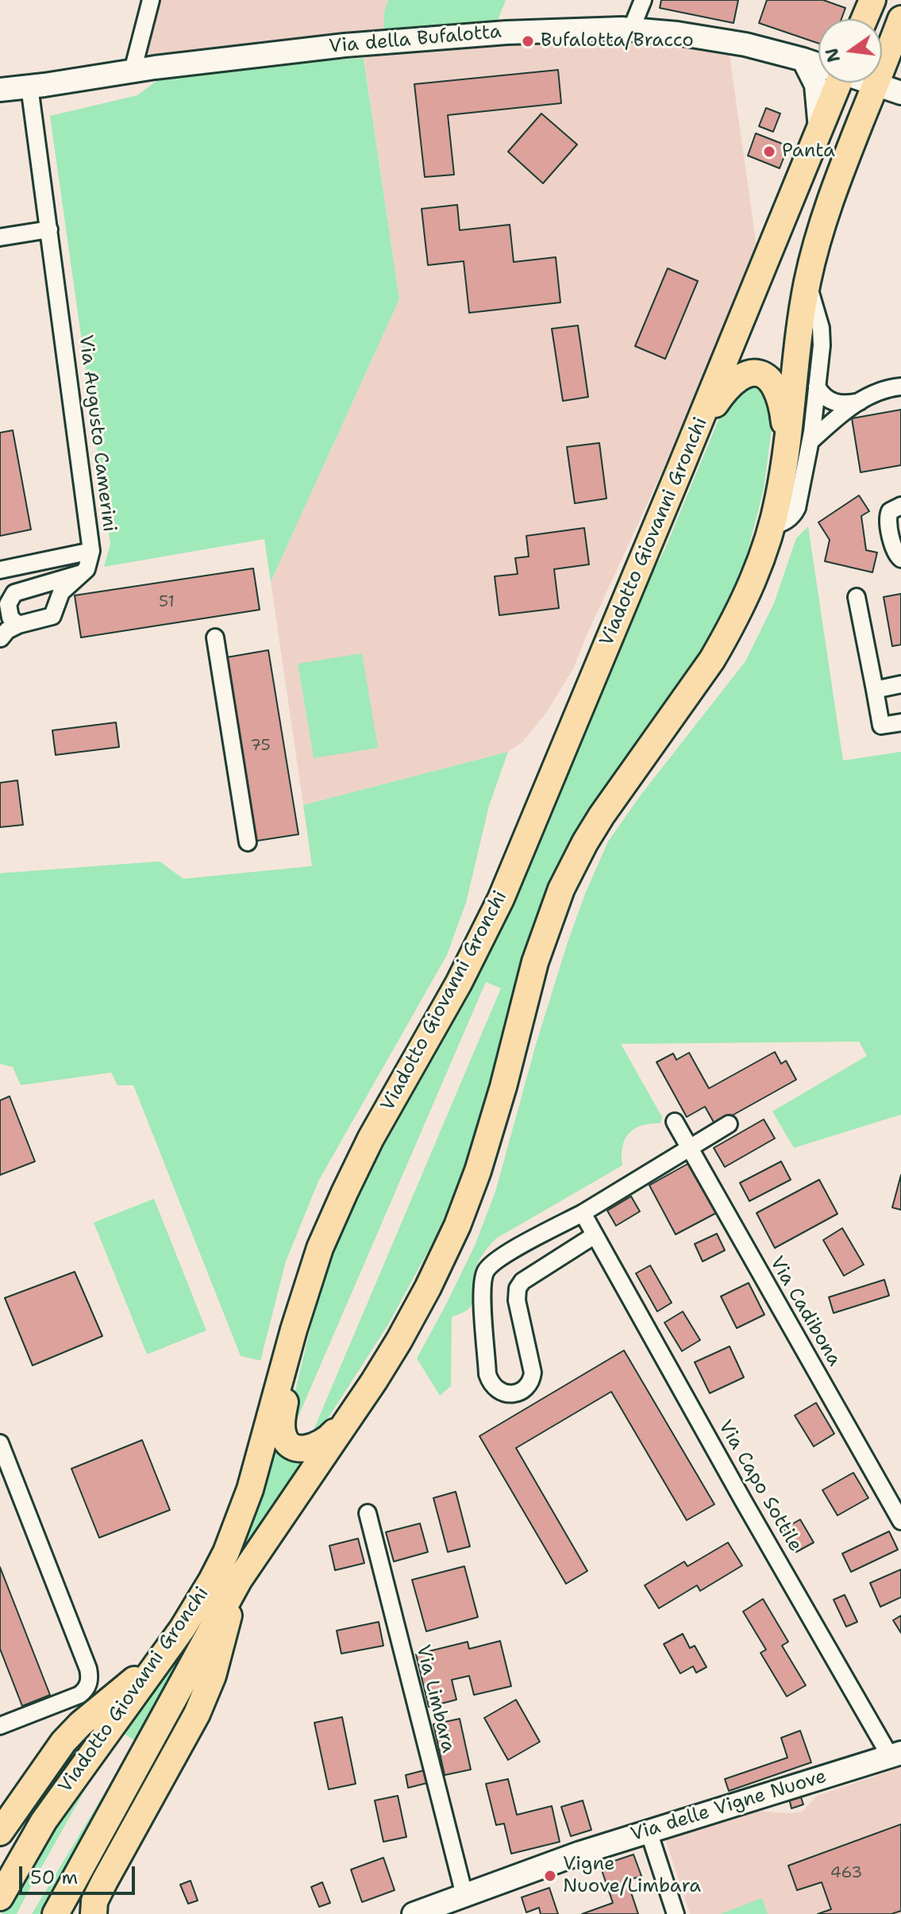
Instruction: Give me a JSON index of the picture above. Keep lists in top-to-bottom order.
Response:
{
  "streets": {
    "main road": ["Viadotto Giovanni Gronchi"],
    "street": [
      "Via della Bufalotta",
      "Via Augusto Camerini",
      "Via Cadibona",
      "Via Capo Sottile",
      "Via Limbara",
      "Via delle Vigne Nuove"
    ]
  },
  "crossings": [
    ["Via della Bufalotta", "Via Augusto Camerini"],
    ["Via della Bufalotta", "Viadotto Giovanni Gronchi"],
    ["Via Capo Sottile", "Via delle Vigne Nuove"],
    ["Via Limbara", "Via delle Vigne Nuove"]
  ],
  "places": ["Bufalotta/Bracco", "Panta", "Vigne Nuove/Limbara"],
  "house_numbers": ["51", "75", "463"],
  "scale_bar": "50 m",
  "north": "left"
}
